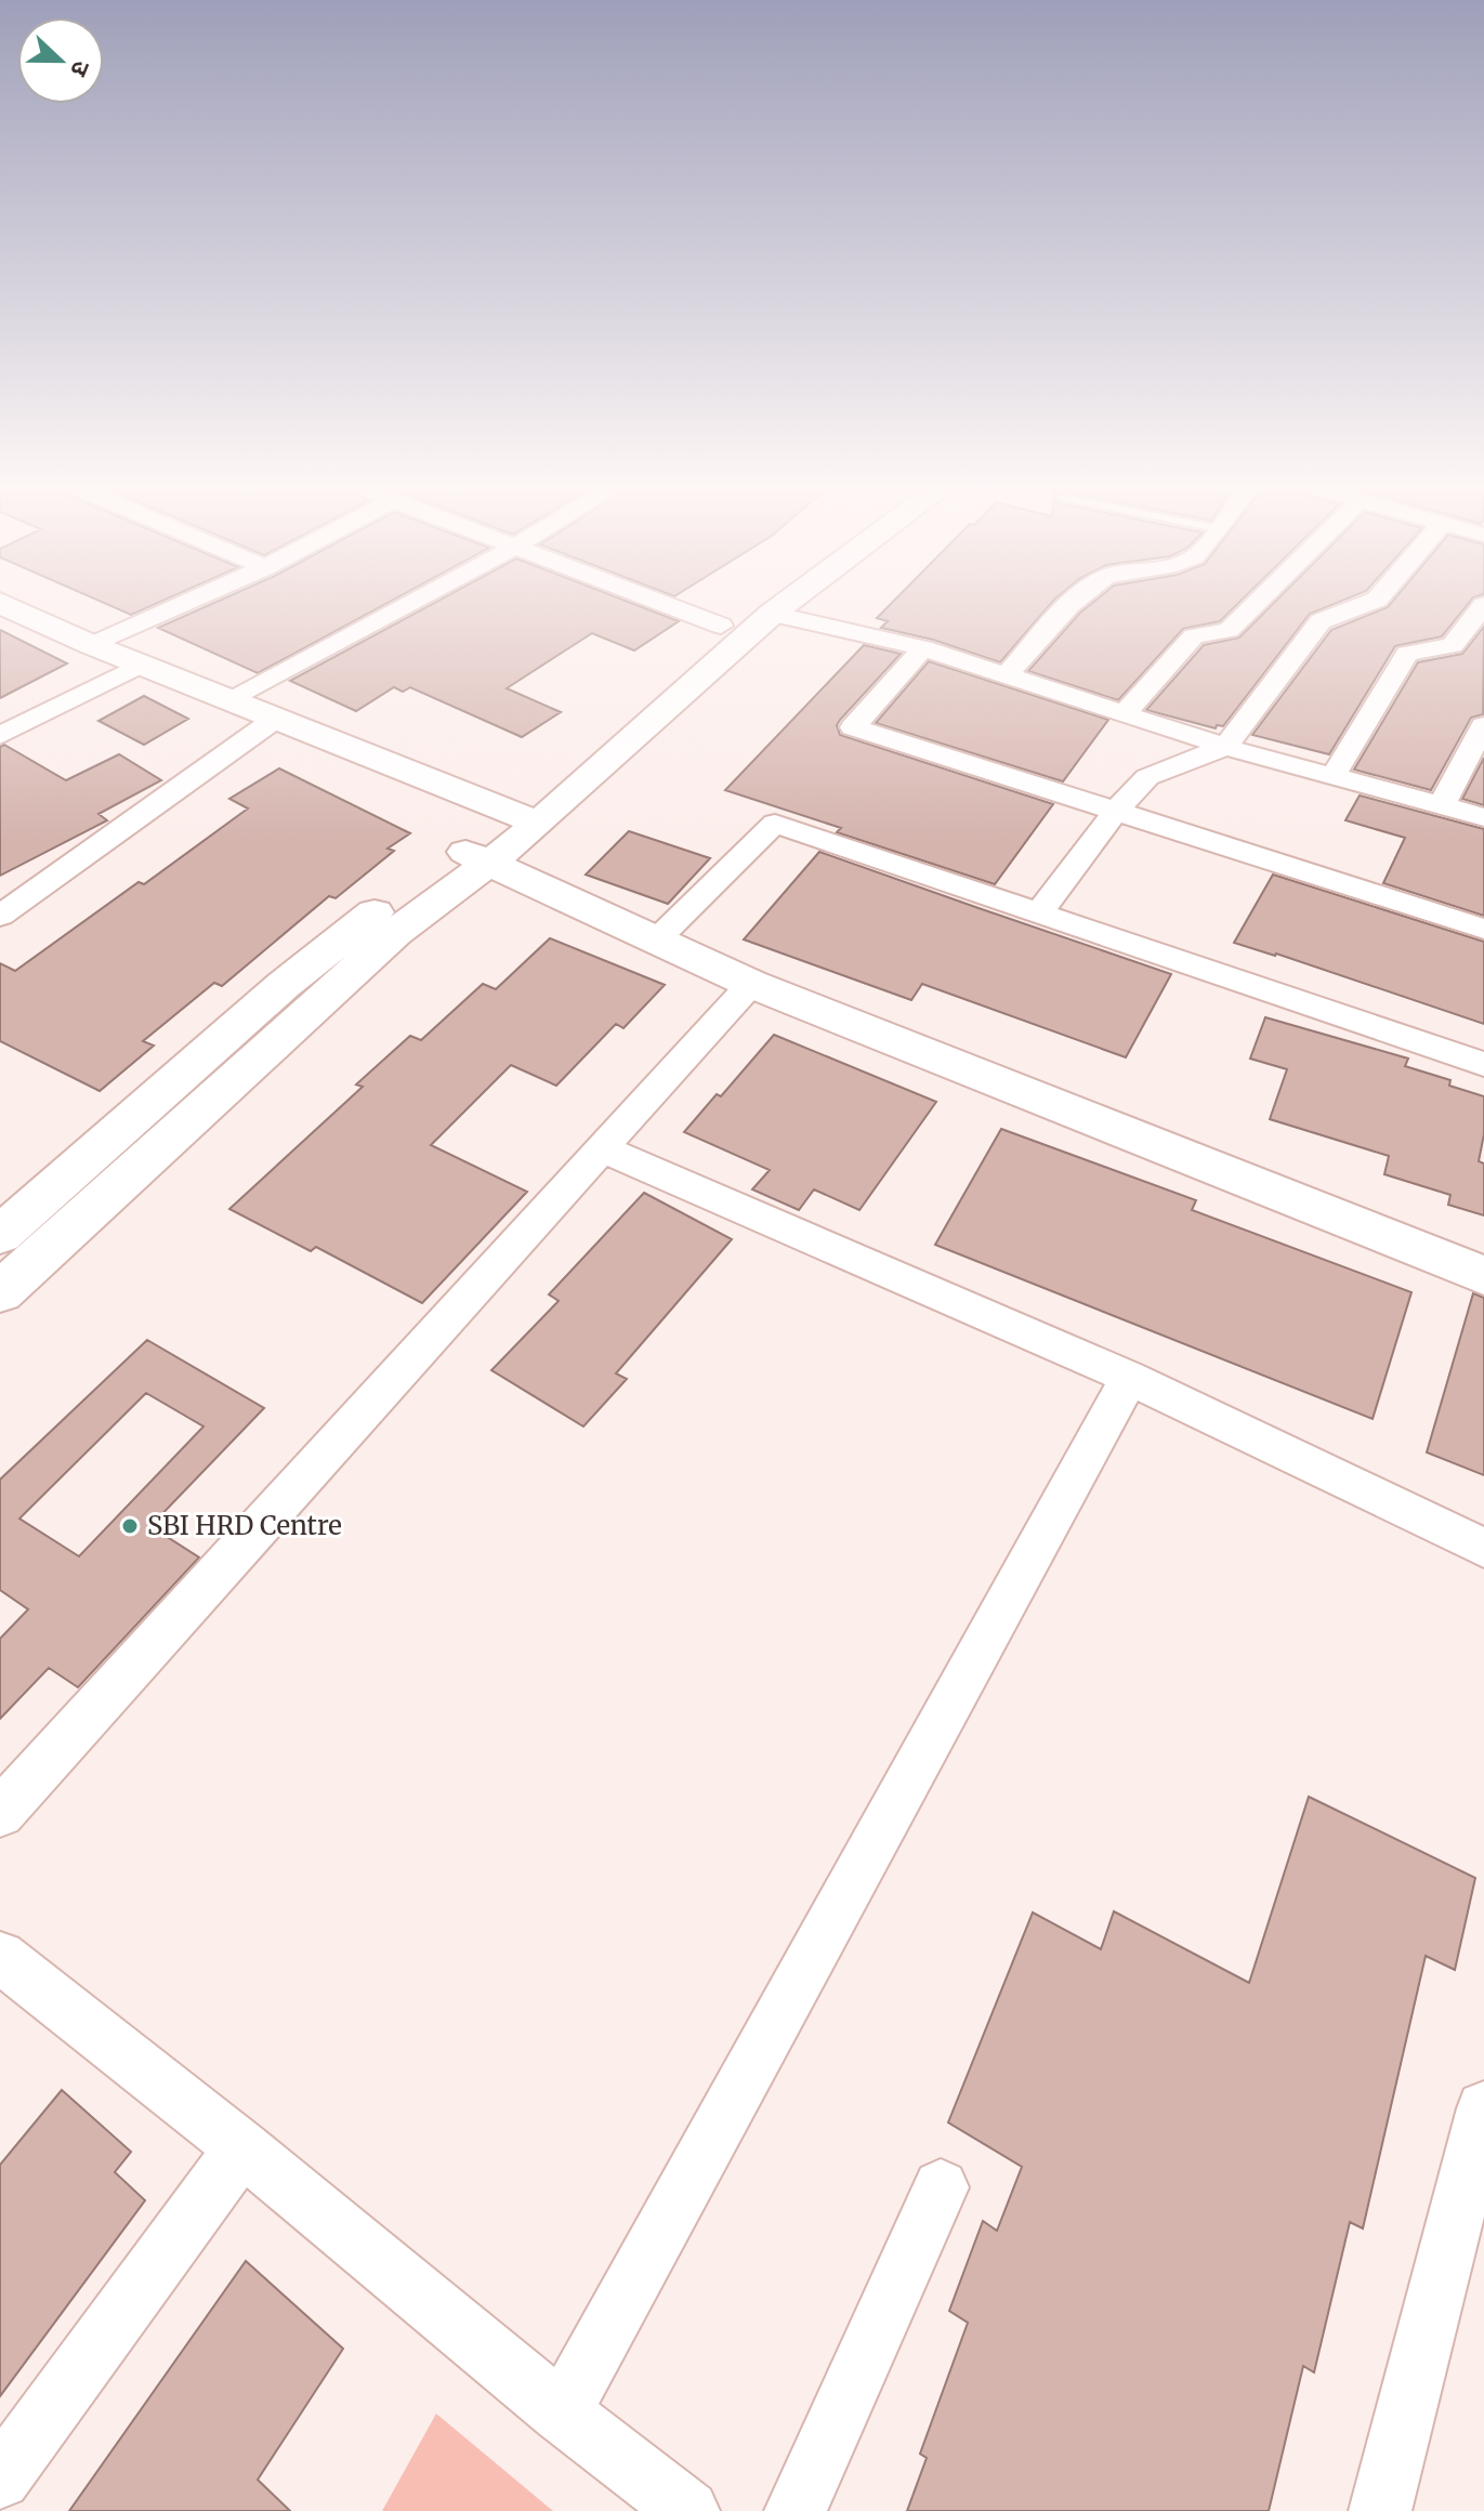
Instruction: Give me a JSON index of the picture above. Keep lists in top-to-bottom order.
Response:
{
  "places": ["SBI HRD Centre"],
  "north": "right"
}
